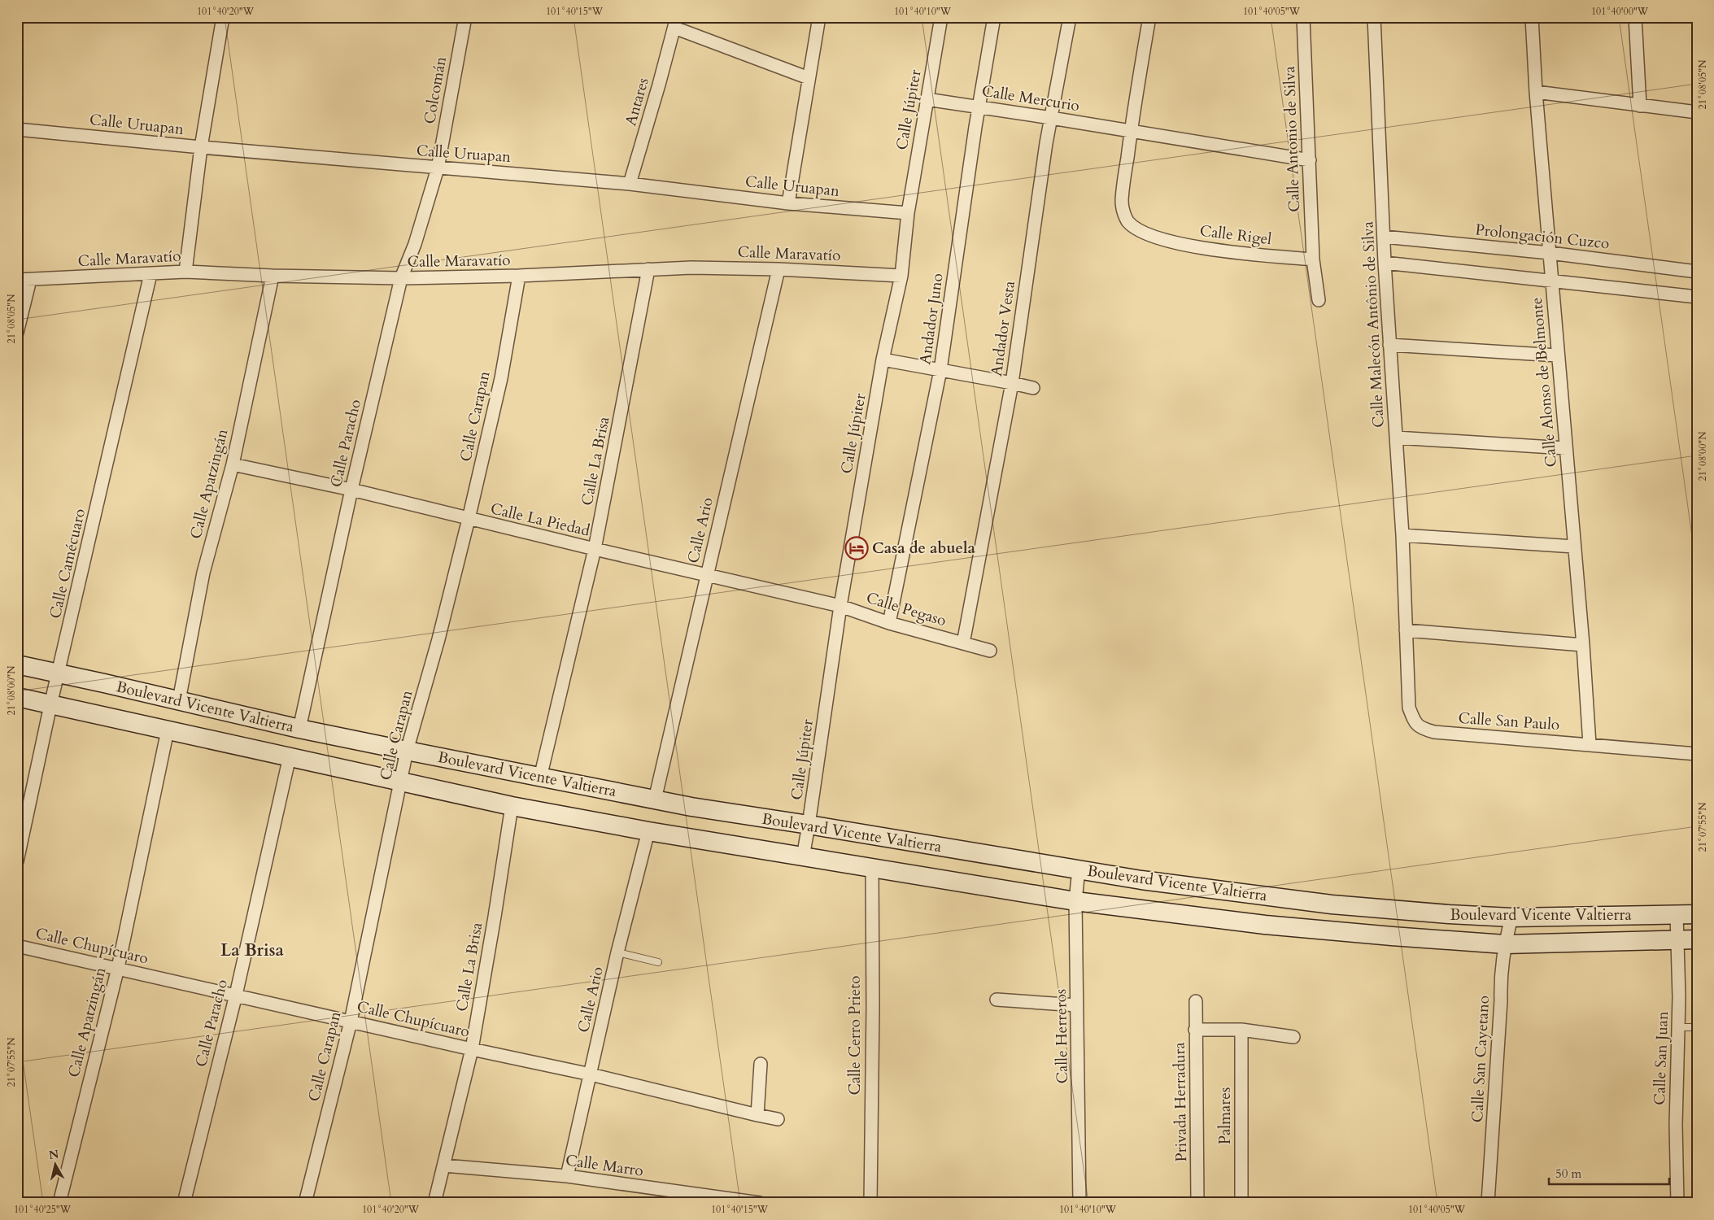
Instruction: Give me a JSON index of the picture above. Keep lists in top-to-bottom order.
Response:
{
  "streets": {
    "main road": ["Boulevard Vicente Valtierra"],
    "street": [
      "Colcomán",
      "Calle Mercurio",
      "Antares",
      "Calle Júpiter",
      "Calle Uruapan",
      "Calle Antonio de Silva",
      "Calle Rigel",
      "Prolongación Cuzco",
      "Calle Maravatío",
      "Andador Juno",
      "Calle Malecón Antônio de Silva",
      "Andador Vesta",
      "Calle Alonso de Belmonte",
      "Calle Carapan",
      "Calle Paracho",
      "Calle La Brisa",
      "Calle Apatzingán",
      "Calle La Piedad",
      "Calle Ario",
      "Calle Camécuaro",
      "Calle Pegaso",
      "Calle San Paulo",
      "Calle Chupícuaro",
      "Calle Cerro Prieto",
      "Calle Herreros",
      "Calle San Juan",
      "Calle San Cayetano",
      "Privada Herradura",
      "Palmares",
      "Calle Marro"
    ]
  },
  "crossings": [
    ["Colcomán", "Calle Uruapan"],
    ["Colcomán", "Calle Paracho"],
    ["Calle Mercurio", "Calle Júpiter"],
    ["Calle Mercurio", "Calle Antonio de Silva"],
    ["Calle Mercurio", "Calle Rigel"],
    ["Calle Mercurio", "Andador Juno"],
    ["Calle Mercurio", "Andador Vesta"],
    ["Antares", "Calle Uruapan"],
    ["Calle Júpiter", "Calle Uruapan"],
    ["Calle Júpiter", "Calle Maravatío"],
    ["Calle Júpiter", "Calle La Piedad"],
    ["Calle Júpiter", "Calle Pegaso"],
    ["Calle Júpiter", "Boulevard Vicente Valtierra"],
    ["Calle Uruapan", "Calle Paracho"],
    ["Calle Antonio de Silva", "Calle Rigel"],
    ["Prolongación Cuzco", "Calle Malecón Antônio de Silva"],
    ["Prolongación Cuzco", "Calle Alonso de Belmonte"],
    ["Calle Maravatío", "Calle Carapan"],
    ["Calle Maravatío", "Calle Paracho"],
    ["Calle Maravatío", "Calle La Brisa"],
    ["Calle Maravatío", "Calle Apatzingán"],
    ["Calle Maravatío", "Calle Ario"],
    ["Calle Maravatío", "Calle Camécuaro"],
    ["Andador Juno", "Calle Pegaso"],
    ["Calle Malecón Antônio de Silva", "Calle San Paulo"],
    ["Andador Vesta", "Calle Pegaso"],
    ["Calle Alonso de Belmonte", "Calle San Paulo"],
    ["Calle Carapan", "Calle La Piedad"],
    ["Calle Carapan", "Boulevard Vicente Valtierra"],
    ["Calle Carapan", "Calle Chupícuaro"],
    ["Calle Paracho", "Calle La Piedad"],
    ["Calle Paracho", "Boulevard Vicente Valtierra"],
    ["Calle Paracho", "Calle Chupícuaro"],
    ["Calle La Brisa", "Calle La Piedad"],
    ["Calle La Brisa", "Boulevard Vicente Valtierra"],
    ["Calle La Brisa", "Calle Chupícuaro"],
    ["Calle La Brisa", "Calle Marro"],
    ["Calle Apatzingán", "Calle La Piedad"],
    ["Calle Apatzingán", "Boulevard Vicente Valtierra"],
    ["Calle Apatzingán", "Calle Chupícuaro"],
    ["Calle La Piedad", "Calle Ario"],
    ["Calle La Piedad", "Calle Pegaso"],
    ["Calle Ario", "Boulevard Vicente Valtierra"],
    ["Calle Ario", "Calle Chupícuaro"],
    ["Calle Ario", "Calle Marro"],
    ["Calle Camécuaro", "Boulevard Vicente Valtierra"],
    ["Boulevard Vicente Valtierra", "Calle Cerro Prieto"],
    ["Boulevard Vicente Valtierra", "Calle Herreros"],
    ["Boulevard Vicente Valtierra", "Calle San Juan"],
    ["Boulevard Vicente Valtierra", "Calle San Cayetano"]
  ],
  "districts": ["La Brisa"],
  "places": {
    "hotel": ["Casa de abuela"]
  },
  "scale_bar": "50 m",
  "north": "top",
  "coordinates": [
    "101°40'20\"W",
    "101°40'15\"W",
    "101°40'10\"W",
    "101°40'05\"W",
    "101°40'00\"W",
    "21°08'05\"N",
    "21°08'00\"N",
    "21°07'55\"N",
    "101°40'25\"W"
  ]
}
